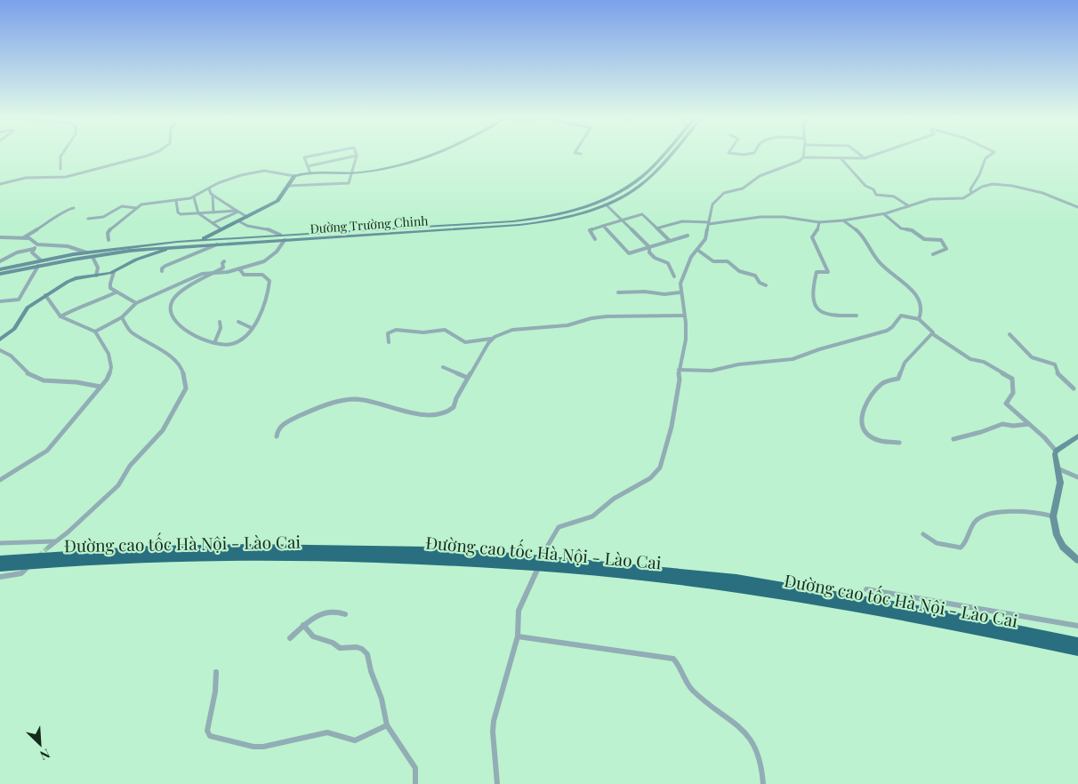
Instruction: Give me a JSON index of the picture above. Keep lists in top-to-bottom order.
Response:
{
  "streets": {
    "highway": ["Đường cao tốc Hà Nội - Lào Cai"],
    "main road": ["Đường Trường Chinh"]
  },
  "north": "bottom right"
}
